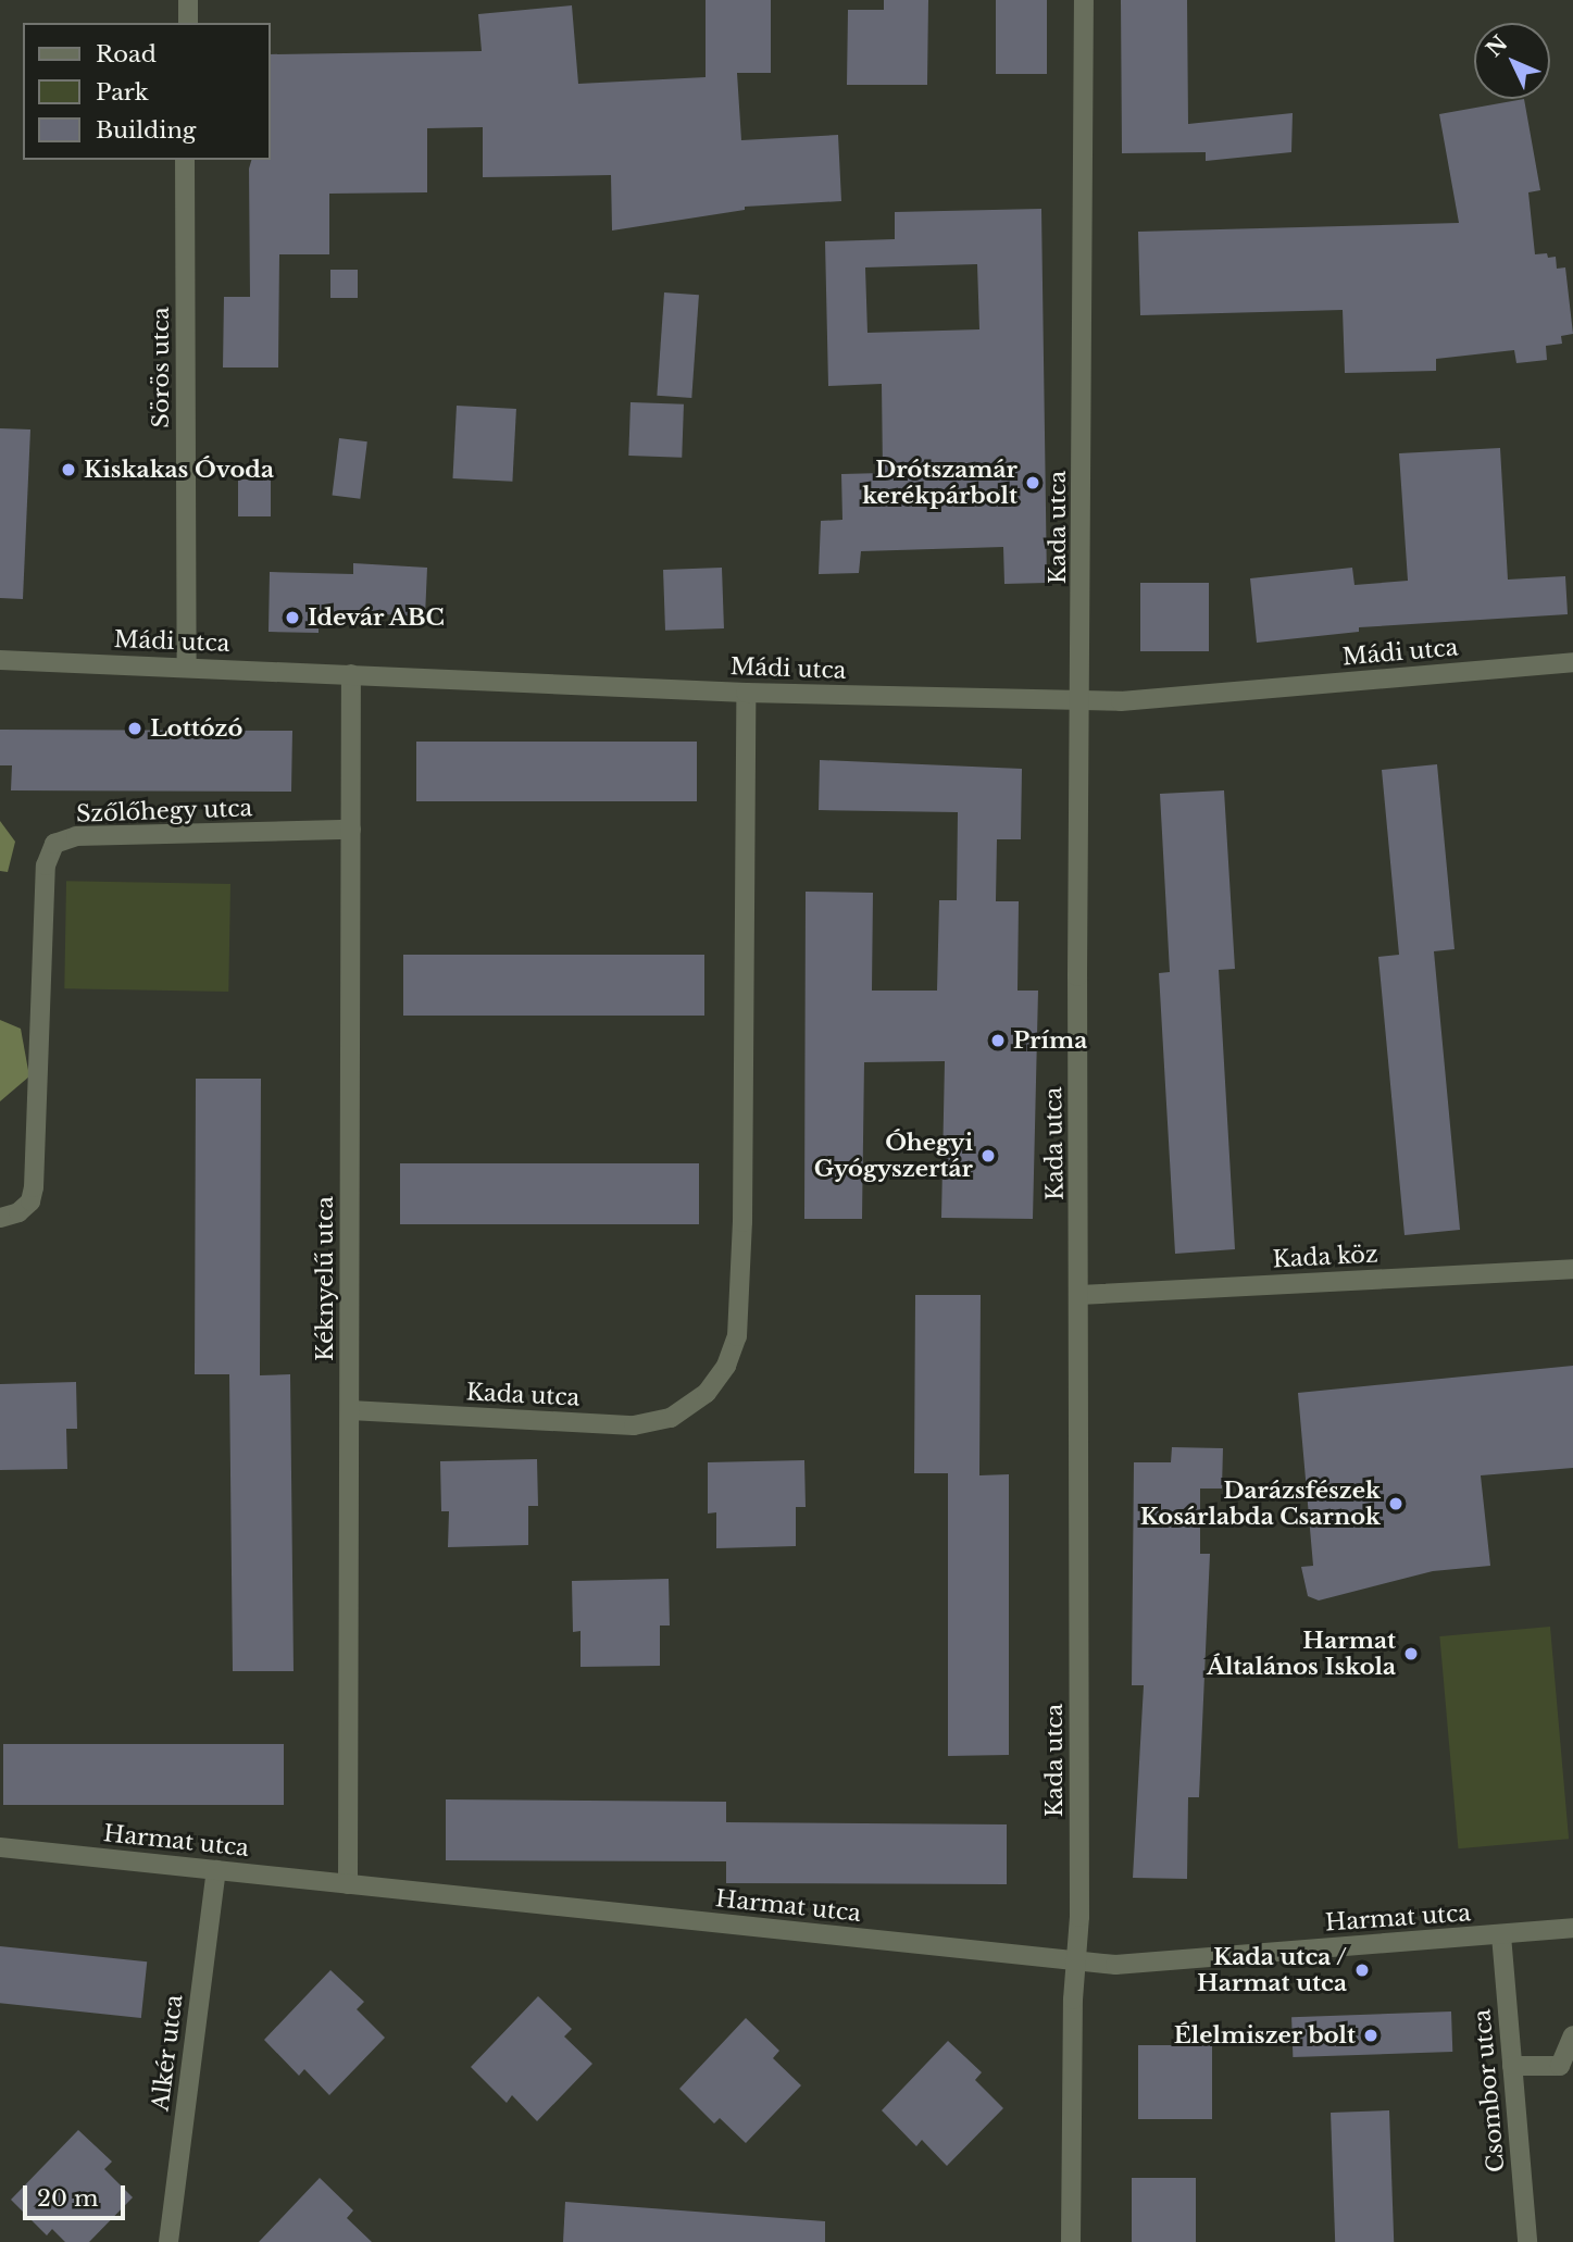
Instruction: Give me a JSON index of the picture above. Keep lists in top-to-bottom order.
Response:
{
  "streets": {
    "street": [
      "Sörös utca",
      "Kada utca",
      "Mádi utca",
      "Szőlőhegy utca",
      "Kada köz",
      "Kéknyelű utca",
      "Harmat utca",
      "Alkér utca",
      "Csombor utca"
    ]
  },
  "crossings": [
    ["Sörös utca", "Mádi utca"],
    ["Kada utca", "Mádi utca"],
    ["Kada utca", "Kada köz"],
    ["Kada utca", "Kéknyelű utca"],
    ["Kada utca", "Harmat utca"],
    ["Mádi utca", "Kéknyelű utca"],
    ["Szőlőhegy utca", "Kéknyelű utca"],
    ["Kéknyelű utca", "Harmat utca"],
    ["Harmat utca", "Alkér utca"],
    ["Harmat utca", "Csombor utca"]
  ],
  "places": [
    "Kiskakas Óvoda",
    "Drótszamár kerékpárbolt",
    "Idevár ABC",
    "Lottózó",
    "Príma",
    "Óhegyi Gyógyszertár",
    "Darázsfészek Kosárlabda Csarnok",
    "Harmat Általános Iskola",
    "Kada utca / Harmat utca",
    "Élelmiszer bolt"
  ],
  "legend": ["Road", "Park", "Building"],
  "scale_bar": "20 m",
  "north": "top left"
}
